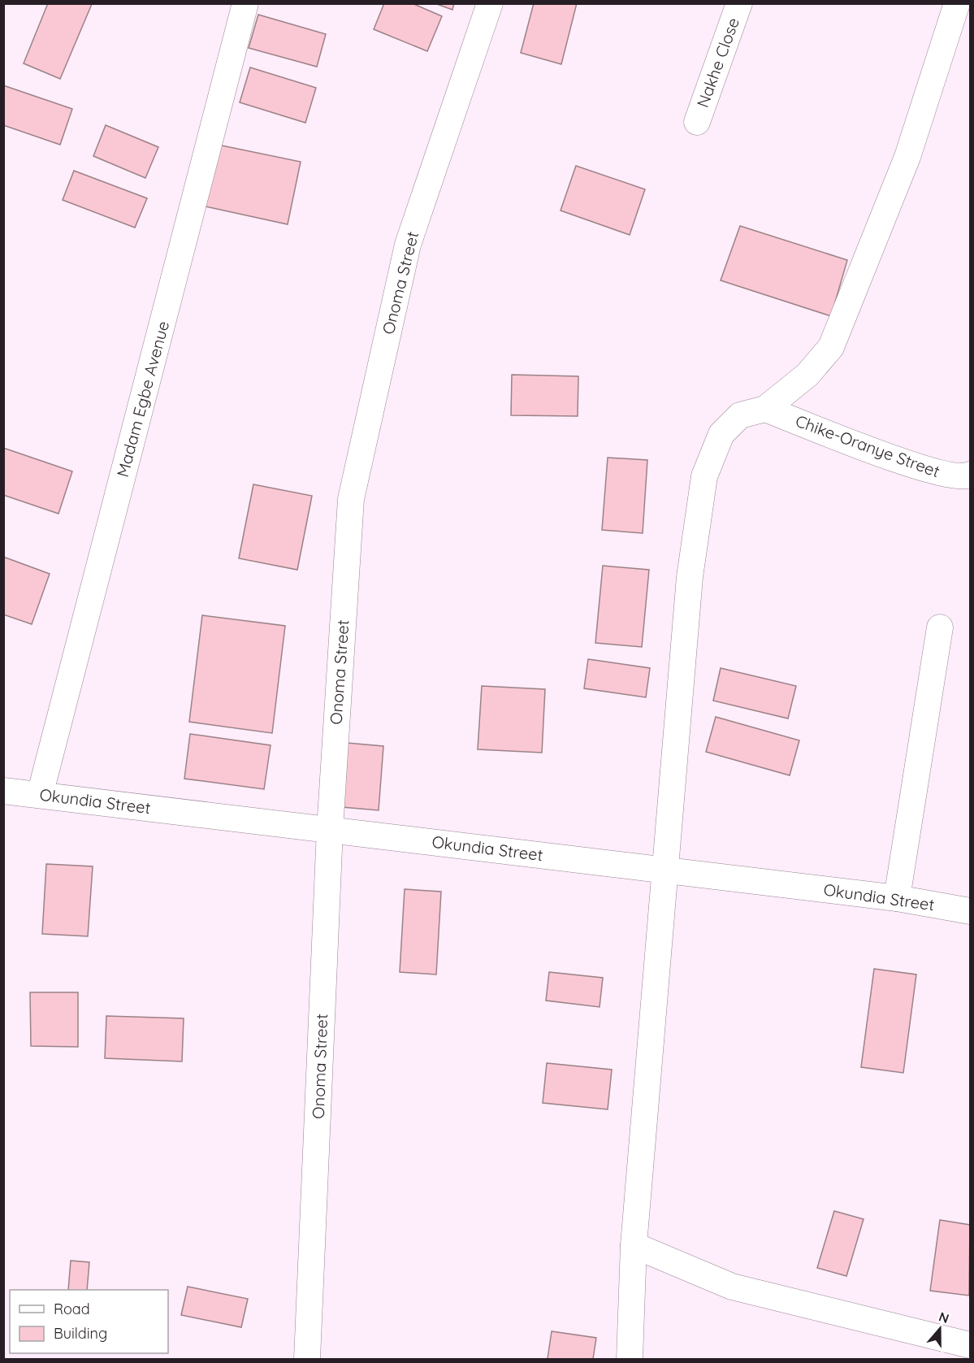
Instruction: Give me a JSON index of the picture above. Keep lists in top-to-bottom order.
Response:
{
  "streets": {
    "street": [
      "Nakhe Close",
      "Onoma Street",
      "Madam Egbe Avenue",
      "Chike-Oranye Street",
      "Okundia Street"
    ]
  },
  "crossings": [
    ["Onoma Street", "Okundia Street"],
    ["Madam Egbe Avenue", "Okundia Street"]
  ],
  "legend": ["Road", "Building"],
  "north": "top"
}
